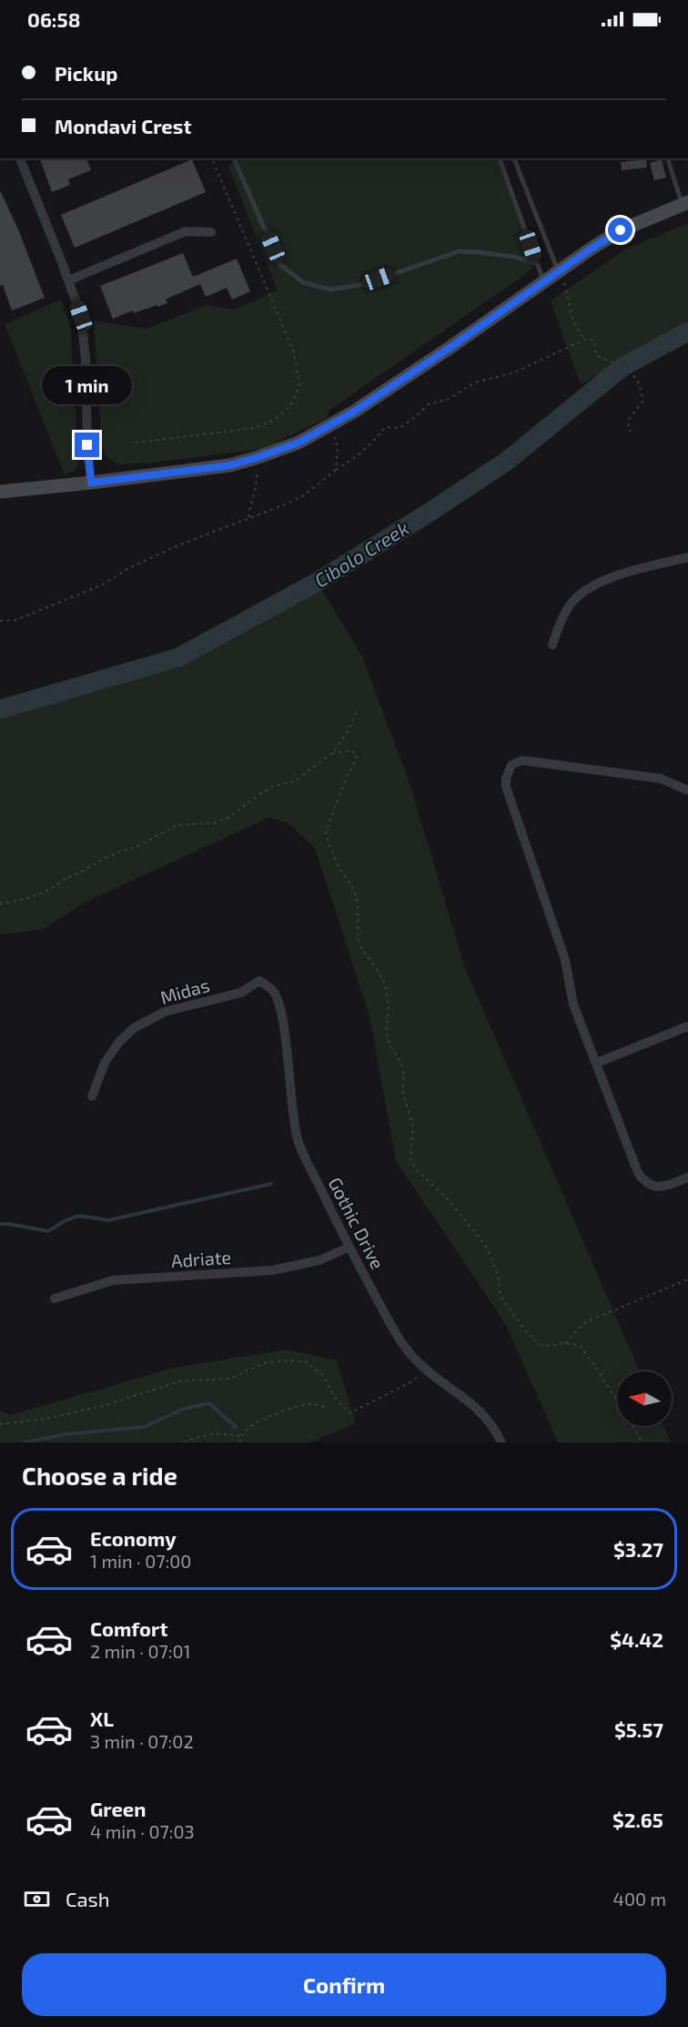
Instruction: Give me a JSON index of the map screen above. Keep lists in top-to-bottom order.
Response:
{
  "streets": {
    "street": ["Midas", "Gothic Drive", "Adriate"]
  },
  "crossings": [
    ["Midas", "Gothic Drive"],
    ["Gothic Drive", "Adriate"]
  ],
  "water": ["Cibolo Creek"],
  "north": "left",
  "page": {
    "status": "06:58",
    "banner": ["Pickup", "Mondavi Crest"],
    "bubble": "1 min",
    "heading": "Choose a ride",
    "list": [
      {
        "name": "Economy",
        "note": "1 min · 07:00",
        "value": "$3.27"
      },
      {
        "name": "Comfort",
        "note": "2 min · 07:01",
        "value": "$4.42"
      },
      {
        "name": "XL",
        "note": "3 min · 07:02",
        "value": "$5.57"
      },
      {
        "name": "Green",
        "note": "4 min · 07:03",
        "value": "$2.65"
      }
    ],
    "pay": ["Cash", "400 m"],
    "buttons": "Confirm"
  }
}
